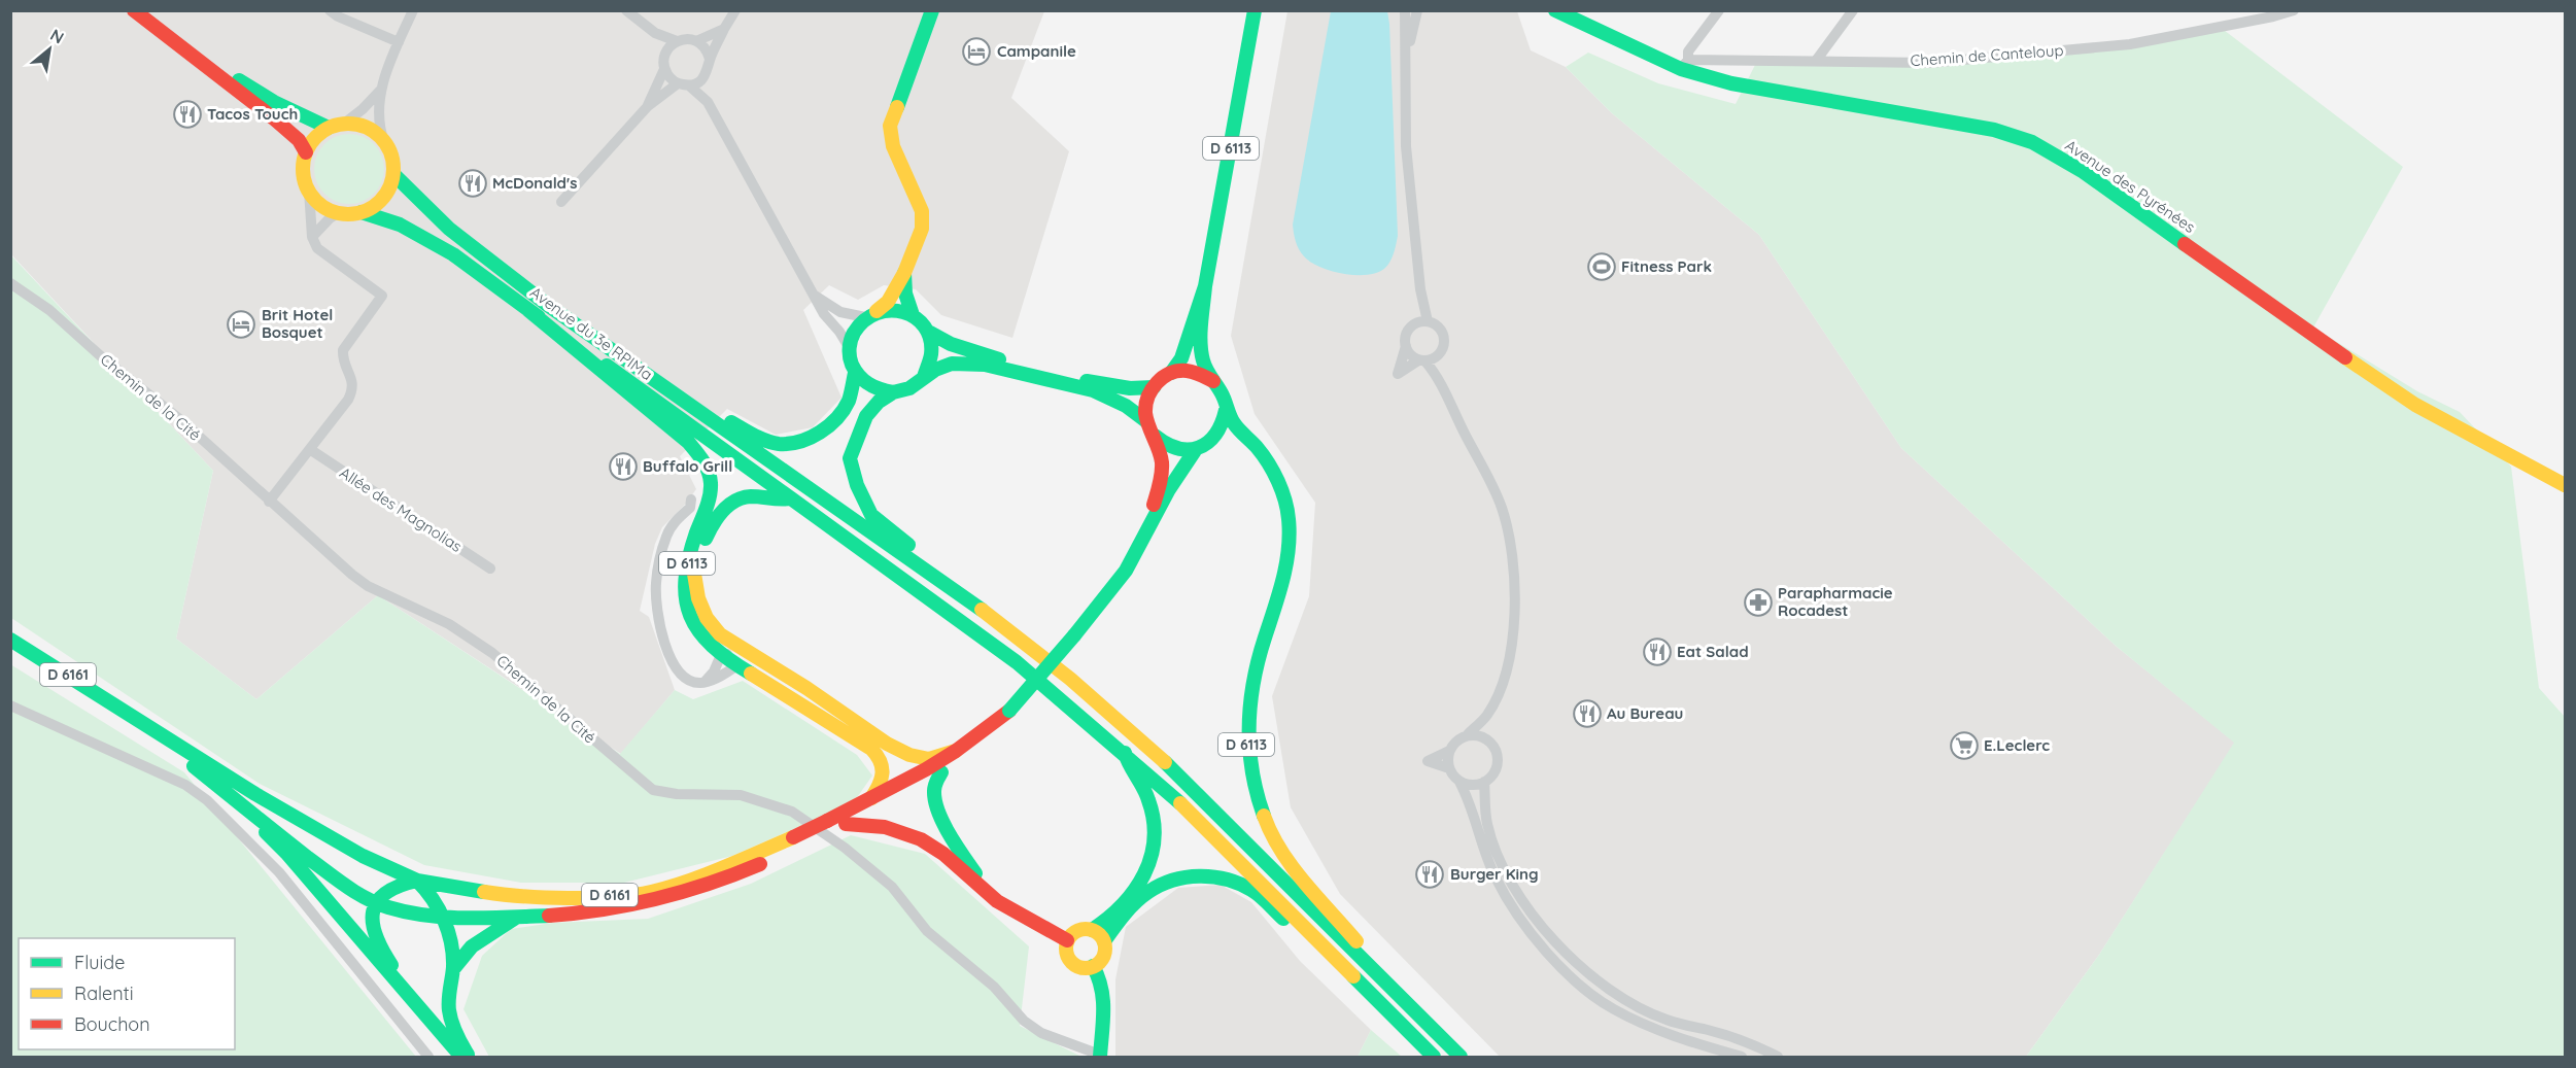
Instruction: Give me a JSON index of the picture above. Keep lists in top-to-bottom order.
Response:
{
  "streets": {
    "main road": [
      "D 6113",
      "Avenue des Pyrénées",
      "Avenue du 3e RPIMa",
      "D 6161"
    ],
    "street": ["Chemin de Canteloup", "Chemin de la Cité", "Allée des Magnolias"]
  },
  "crossings": [
    ["Chemin de Canteloup", "Avenue des Pyrénées"],
    ["D 6113", "Avenue du 3e RPIMa"],
    ["D 6113", "D 6161"]
  ],
  "places": {
    "hotel": ["Campanile", "Brit Hotel Bosquet"],
    "restaurant": [
      "Tacos Touch",
      "McDonald's",
      "Buffalo Grill",
      "Eat Salad",
      "Au Bureau",
      "Burger King"
    ],
    "sports": ["Fitness Park"],
    "pharmacy": ["Parapharmacie Rocadest"],
    "supermarket": ["E.Leclerc"]
  },
  "legend": ["Fluide", "Ralenti", "Bouchon"],
  "north": "top right"
}
